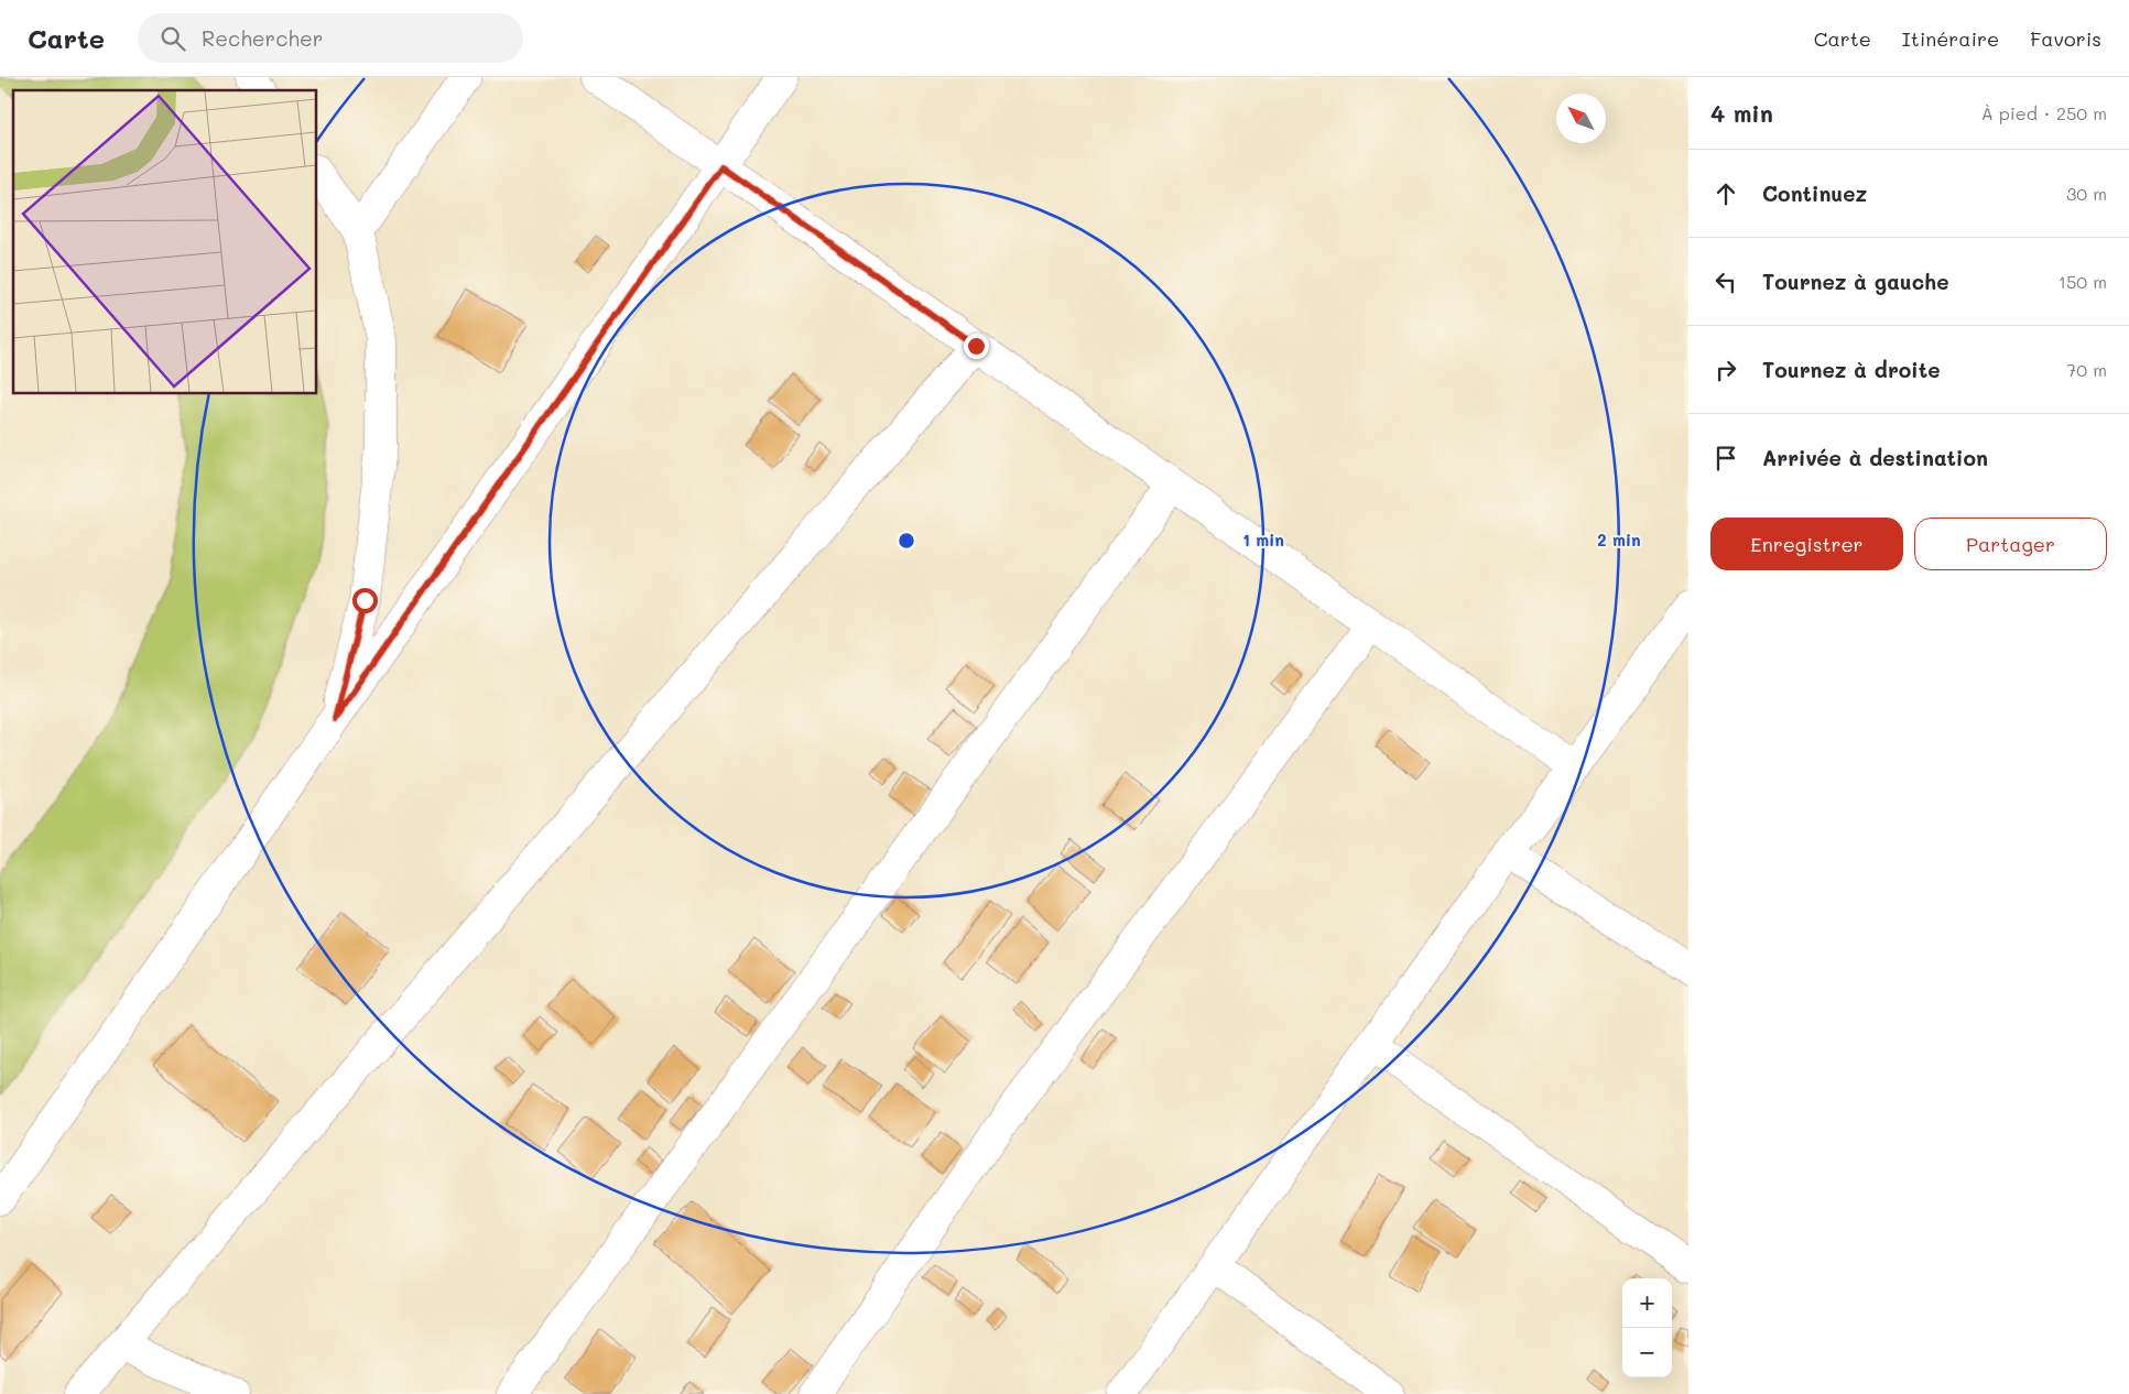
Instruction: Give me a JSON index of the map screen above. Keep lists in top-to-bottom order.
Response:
{
  "north": "top left",
  "page": {
    "header": "Carte",
    "search": "Rechercher",
    "nav": ["Carte", "Itinéraire", "Favoris"],
    "heading": ["4 min", "À pied · 250 m"],
    "list": [
      ["Continuez", "30 m"],
      ["Tournez à gauche", "150 m"],
      ["Tournez à droite", "70 m"],
      "Arrivée à destination"
    ],
    "buttons": ["Enregistrer", "Partager"],
    "map_buttons": ["+", "−"]
  },
  "rings": ["1 min", "2 min"]
}
